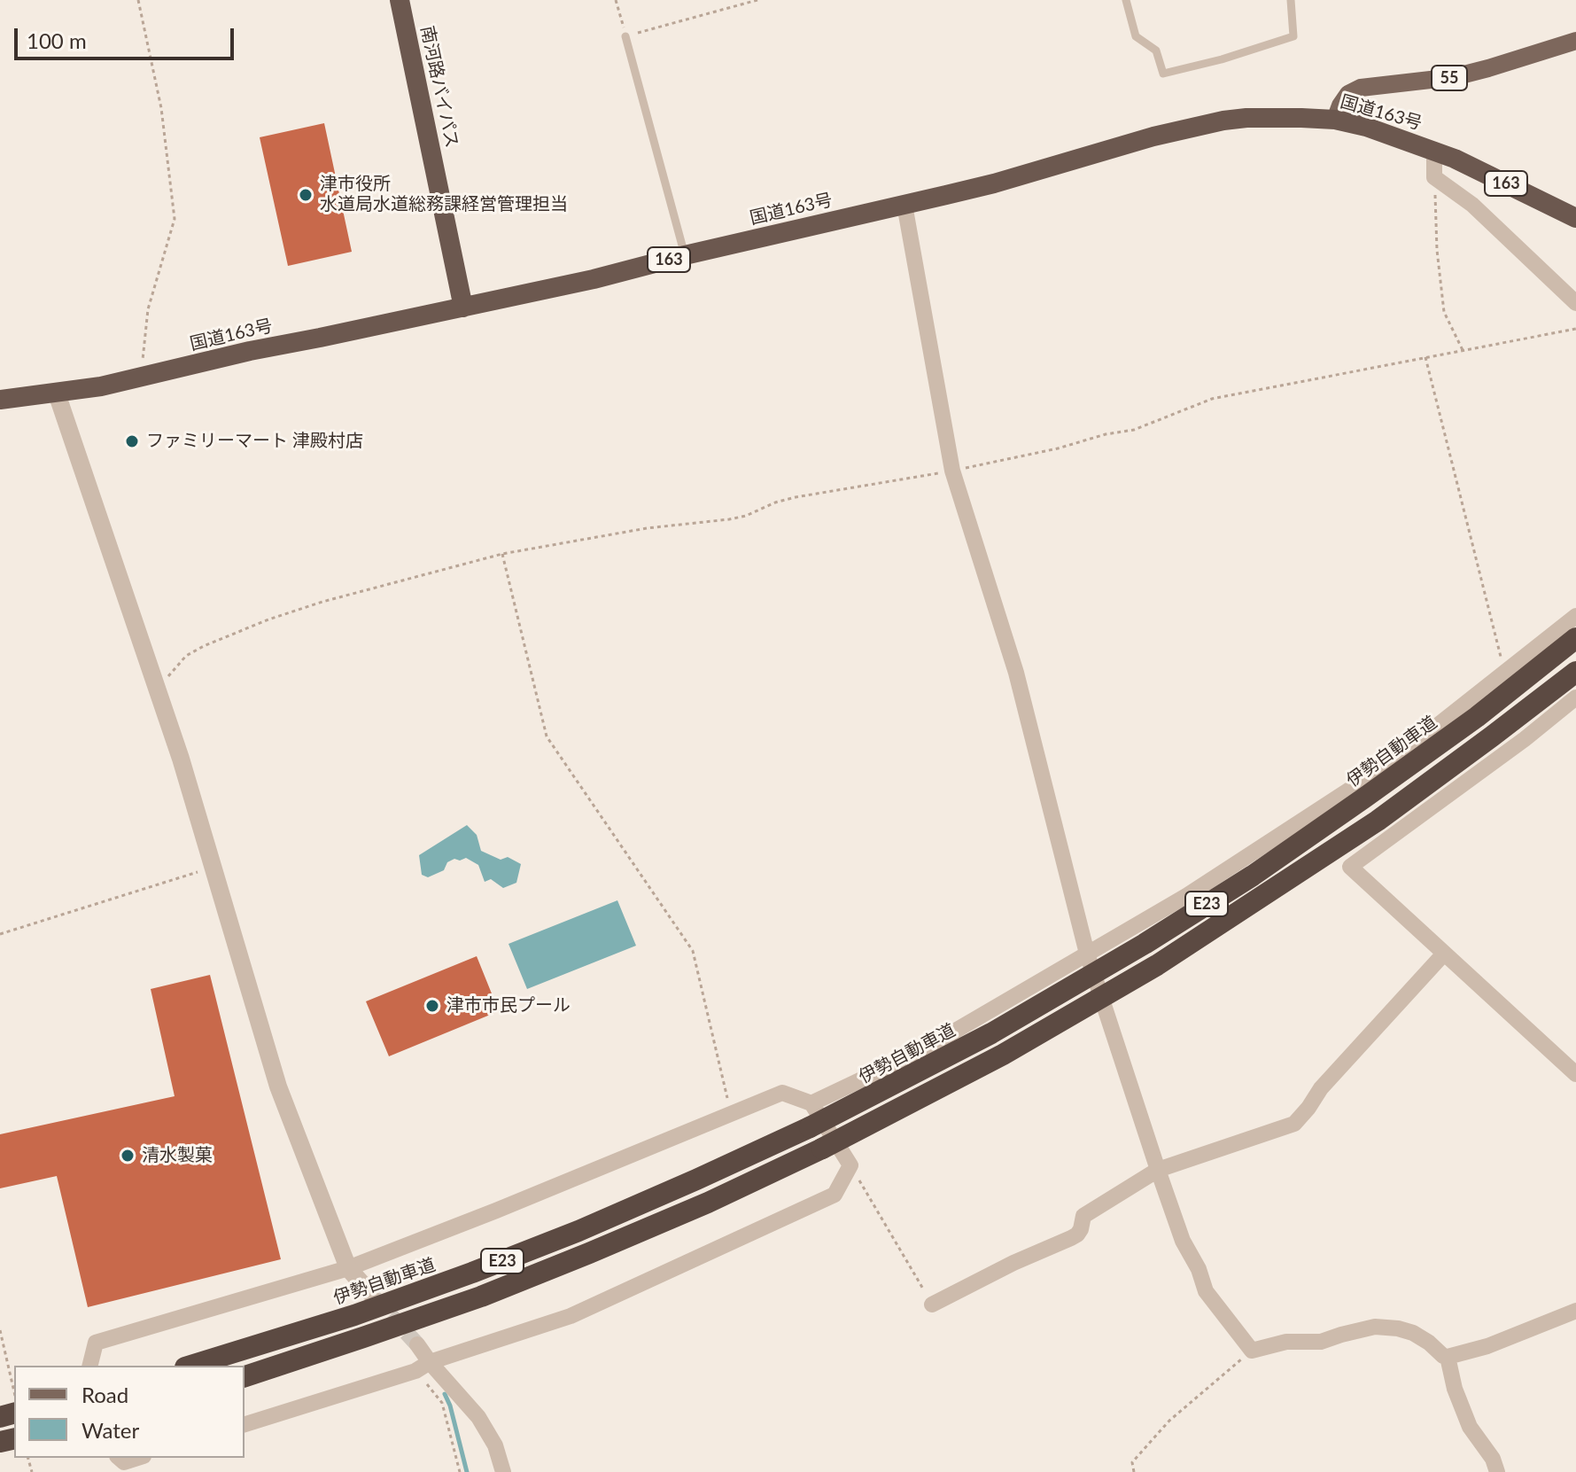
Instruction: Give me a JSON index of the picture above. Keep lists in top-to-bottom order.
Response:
{
  "streets": {
    "highway": [
      "南河路バイパス",
      "国道163号",
      "163",
      "伊勢自動車道",
      "E23"
    ],
    "main road": ["55"]
  },
  "crossings": [
    ["55", "国道163号"],
    ["南河路バイパス", "国道163号"]
  ],
  "places": [
    "津市役所 水道局水道総務課経営管理担当",
    "ファミリーマート 津殿村店",
    "津市市民プール",
    "清水製菓"
  ],
  "legend": ["Road", "Water"],
  "scale_bar": "100 m"
}
